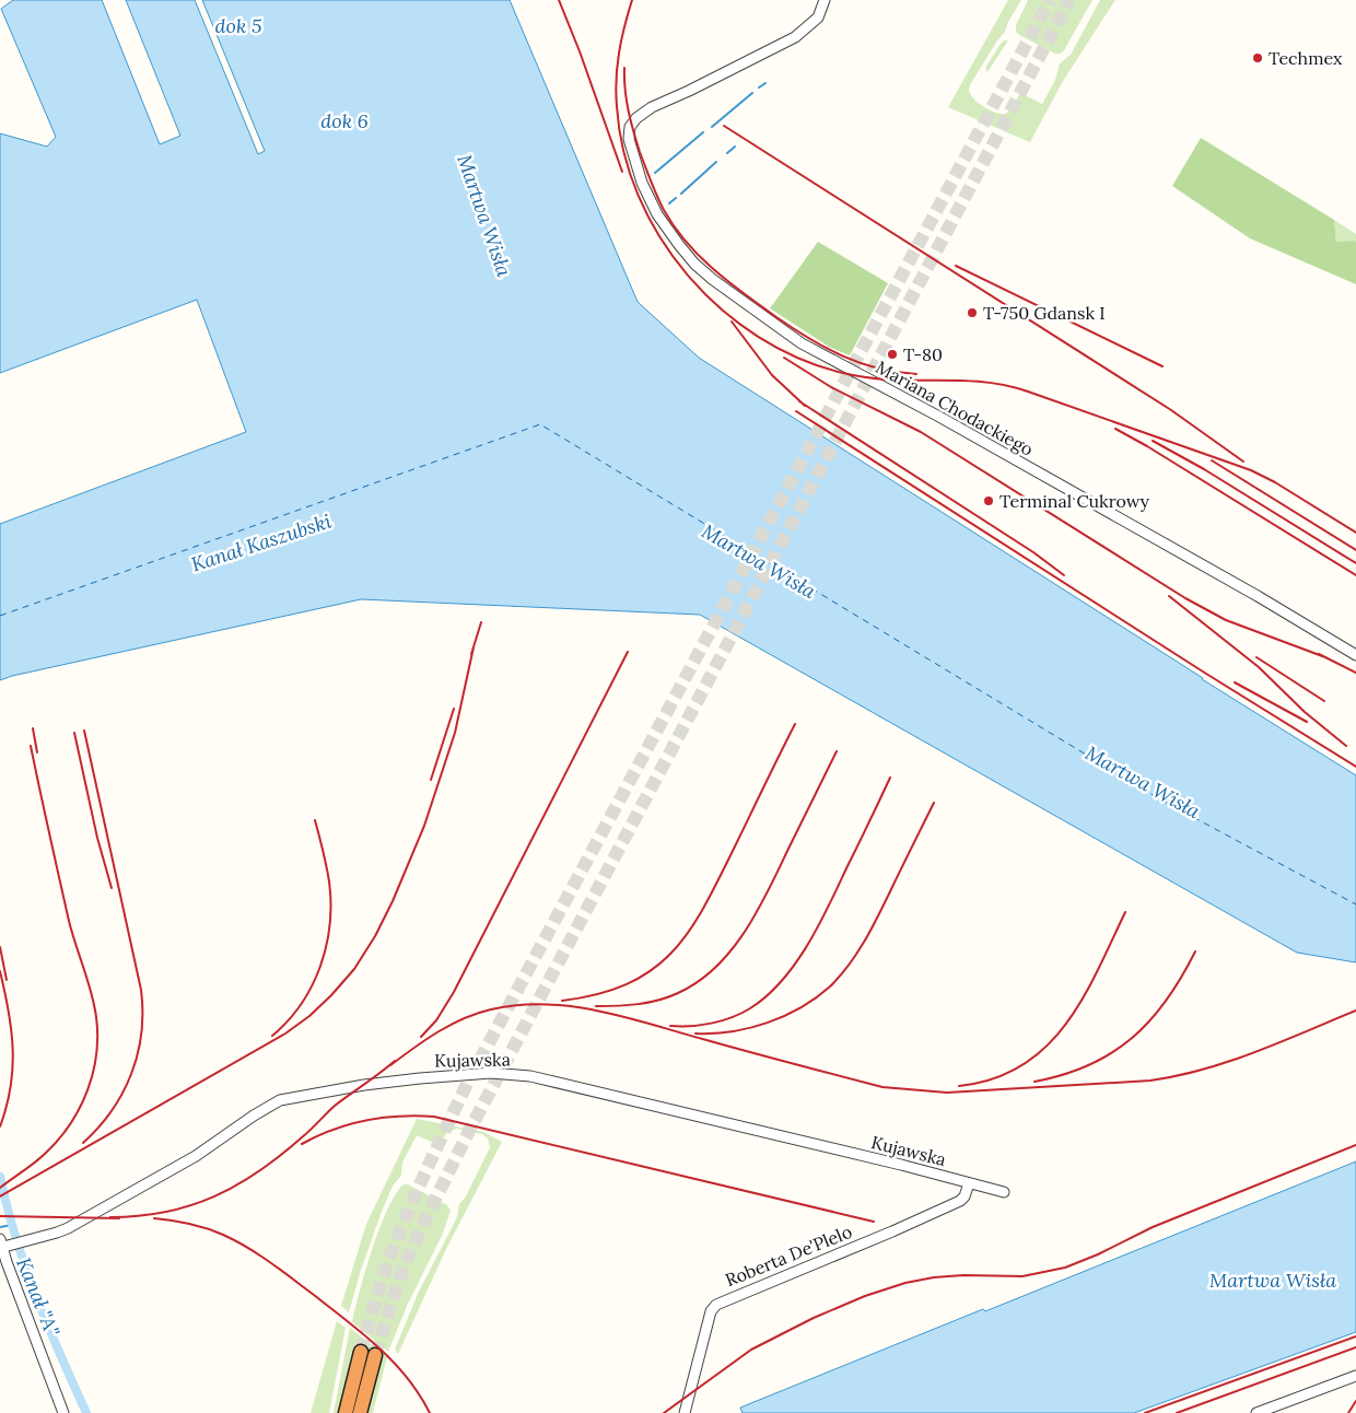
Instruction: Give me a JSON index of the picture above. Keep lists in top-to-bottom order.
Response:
{
  "streets": {
    "street": ["Mariana Chodackiego", "Kujawska", "Roberta De'Plelo"]
  },
  "crossings": [
    ["Kujawska", "Roberta De'Plelo"]
  ],
  "water": [
    "dok 5",
    "dok 6",
    "Martwa Wisła",
    "Kanał Kaszubski",
    "Kanał \"A\""
  ],
  "places": [
    "Techmex",
    "T-750 Gdansk I",
    "T-80",
    "Terminal Cukrowy"
  ]
}
